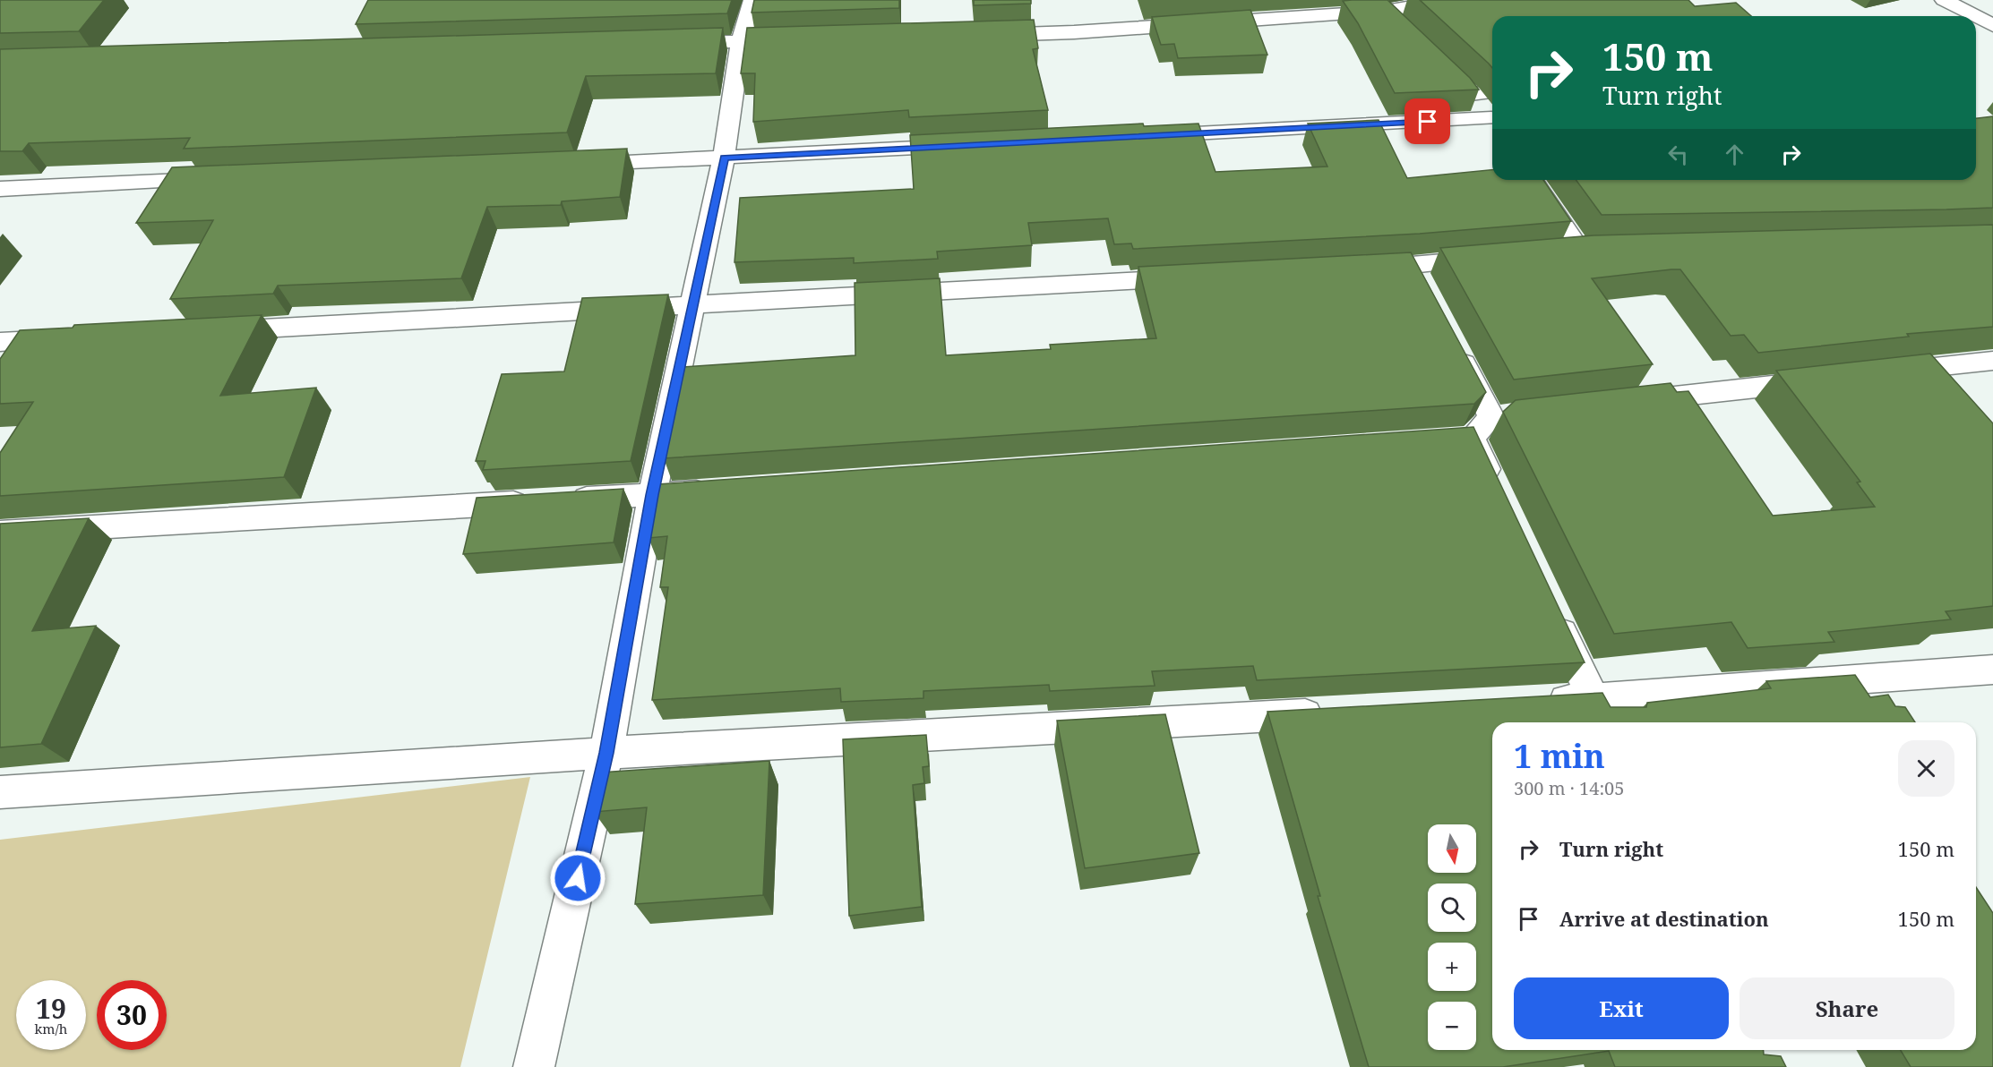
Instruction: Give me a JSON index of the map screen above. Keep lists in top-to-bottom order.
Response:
{
  "north": "bottom",
  "page": {
    "turn": ["150 m", "Turn right"],
    "heading": ["1 min", "300 m · 14:05"],
    "list": [
      {
        "name": "Turn right",
        "value": "150 m"
      },
      {
        "name": "Arrive at destination",
        "value": "150 m"
      }
    ],
    "map_buttons": ["+", "−"],
    "buttons": ["Exit", "Share"],
    "speed": "19 km/h",
    "limit": "30"
  }
}
